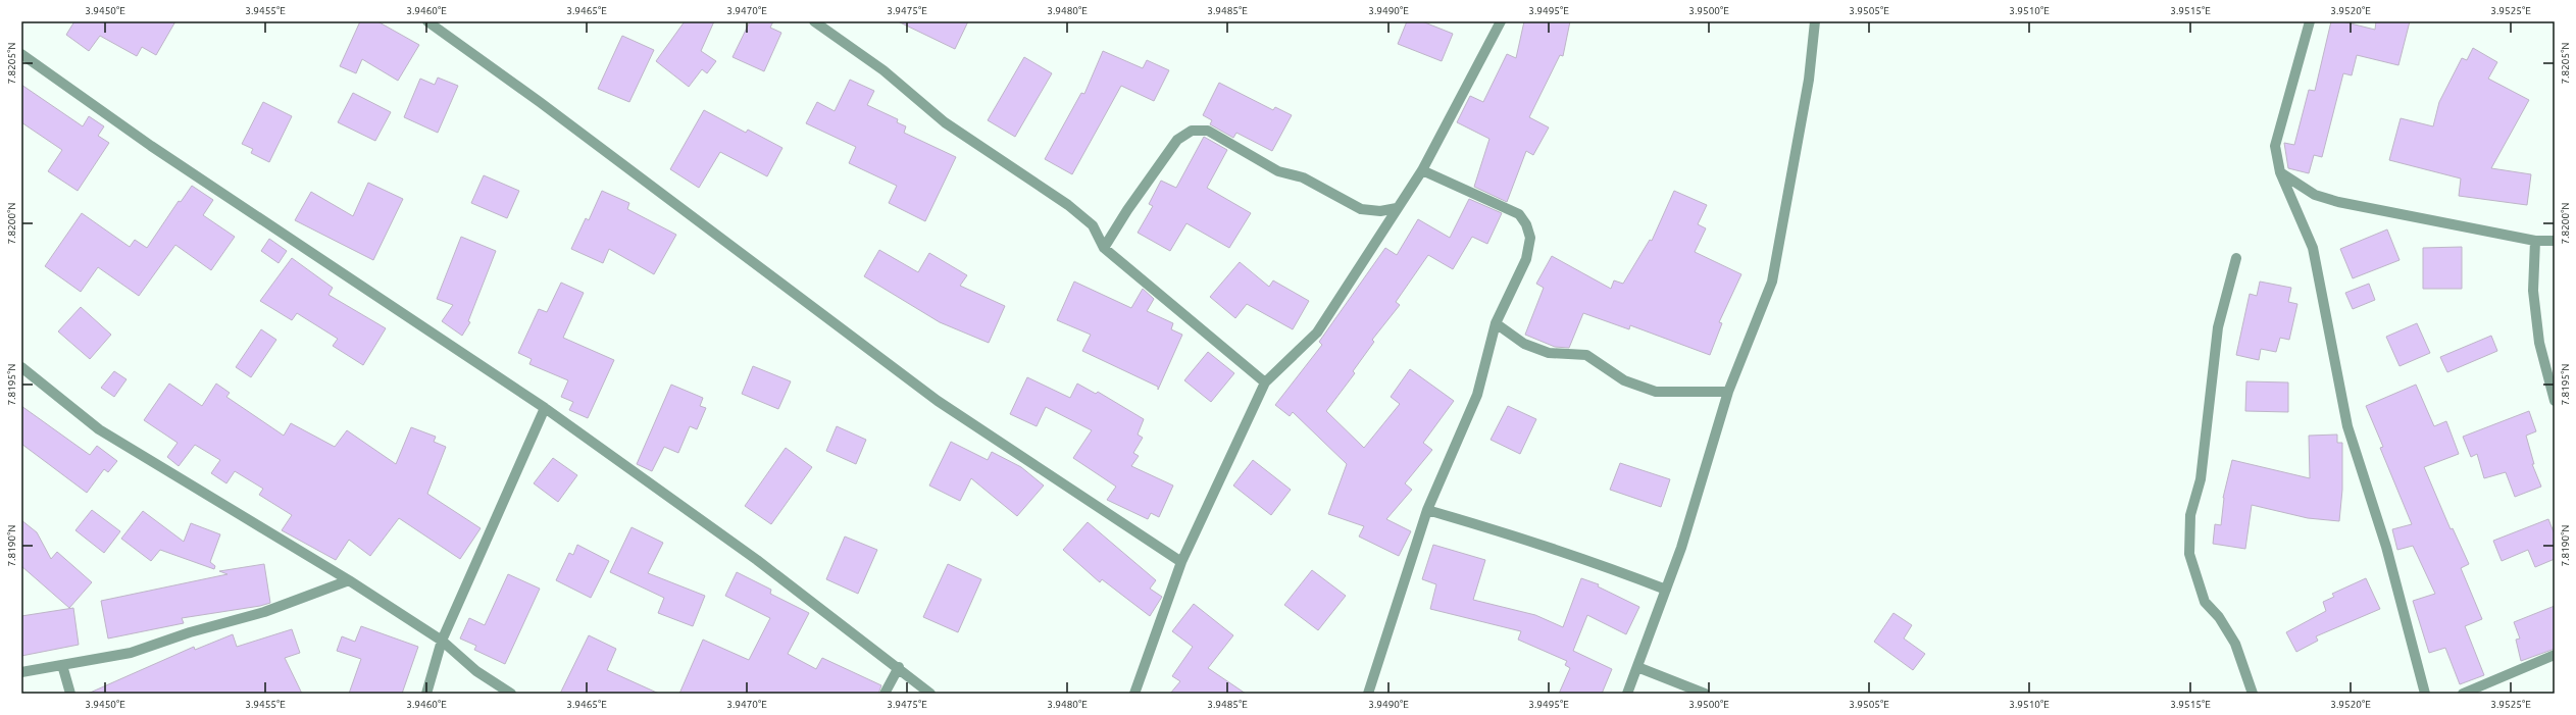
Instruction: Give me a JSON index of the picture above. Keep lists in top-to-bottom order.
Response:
{
  "coordinates": [
    "3.9450°E",
    "3.9455°E",
    "3.9460°E",
    "3.9465°E",
    "3.9470°E",
    "3.9475°E",
    "3.9480°E",
    "3.9485°E",
    "3.9490°E",
    "3.9495°E",
    "3.9500°E",
    "3.9505°E",
    "3.9510°E",
    "3.9515°E",
    "3.9520°E",
    "3.9525°E",
    "7.8205°N",
    "7.8200°N",
    "7.8195°N",
    "7.8190°N"
  ]
}
